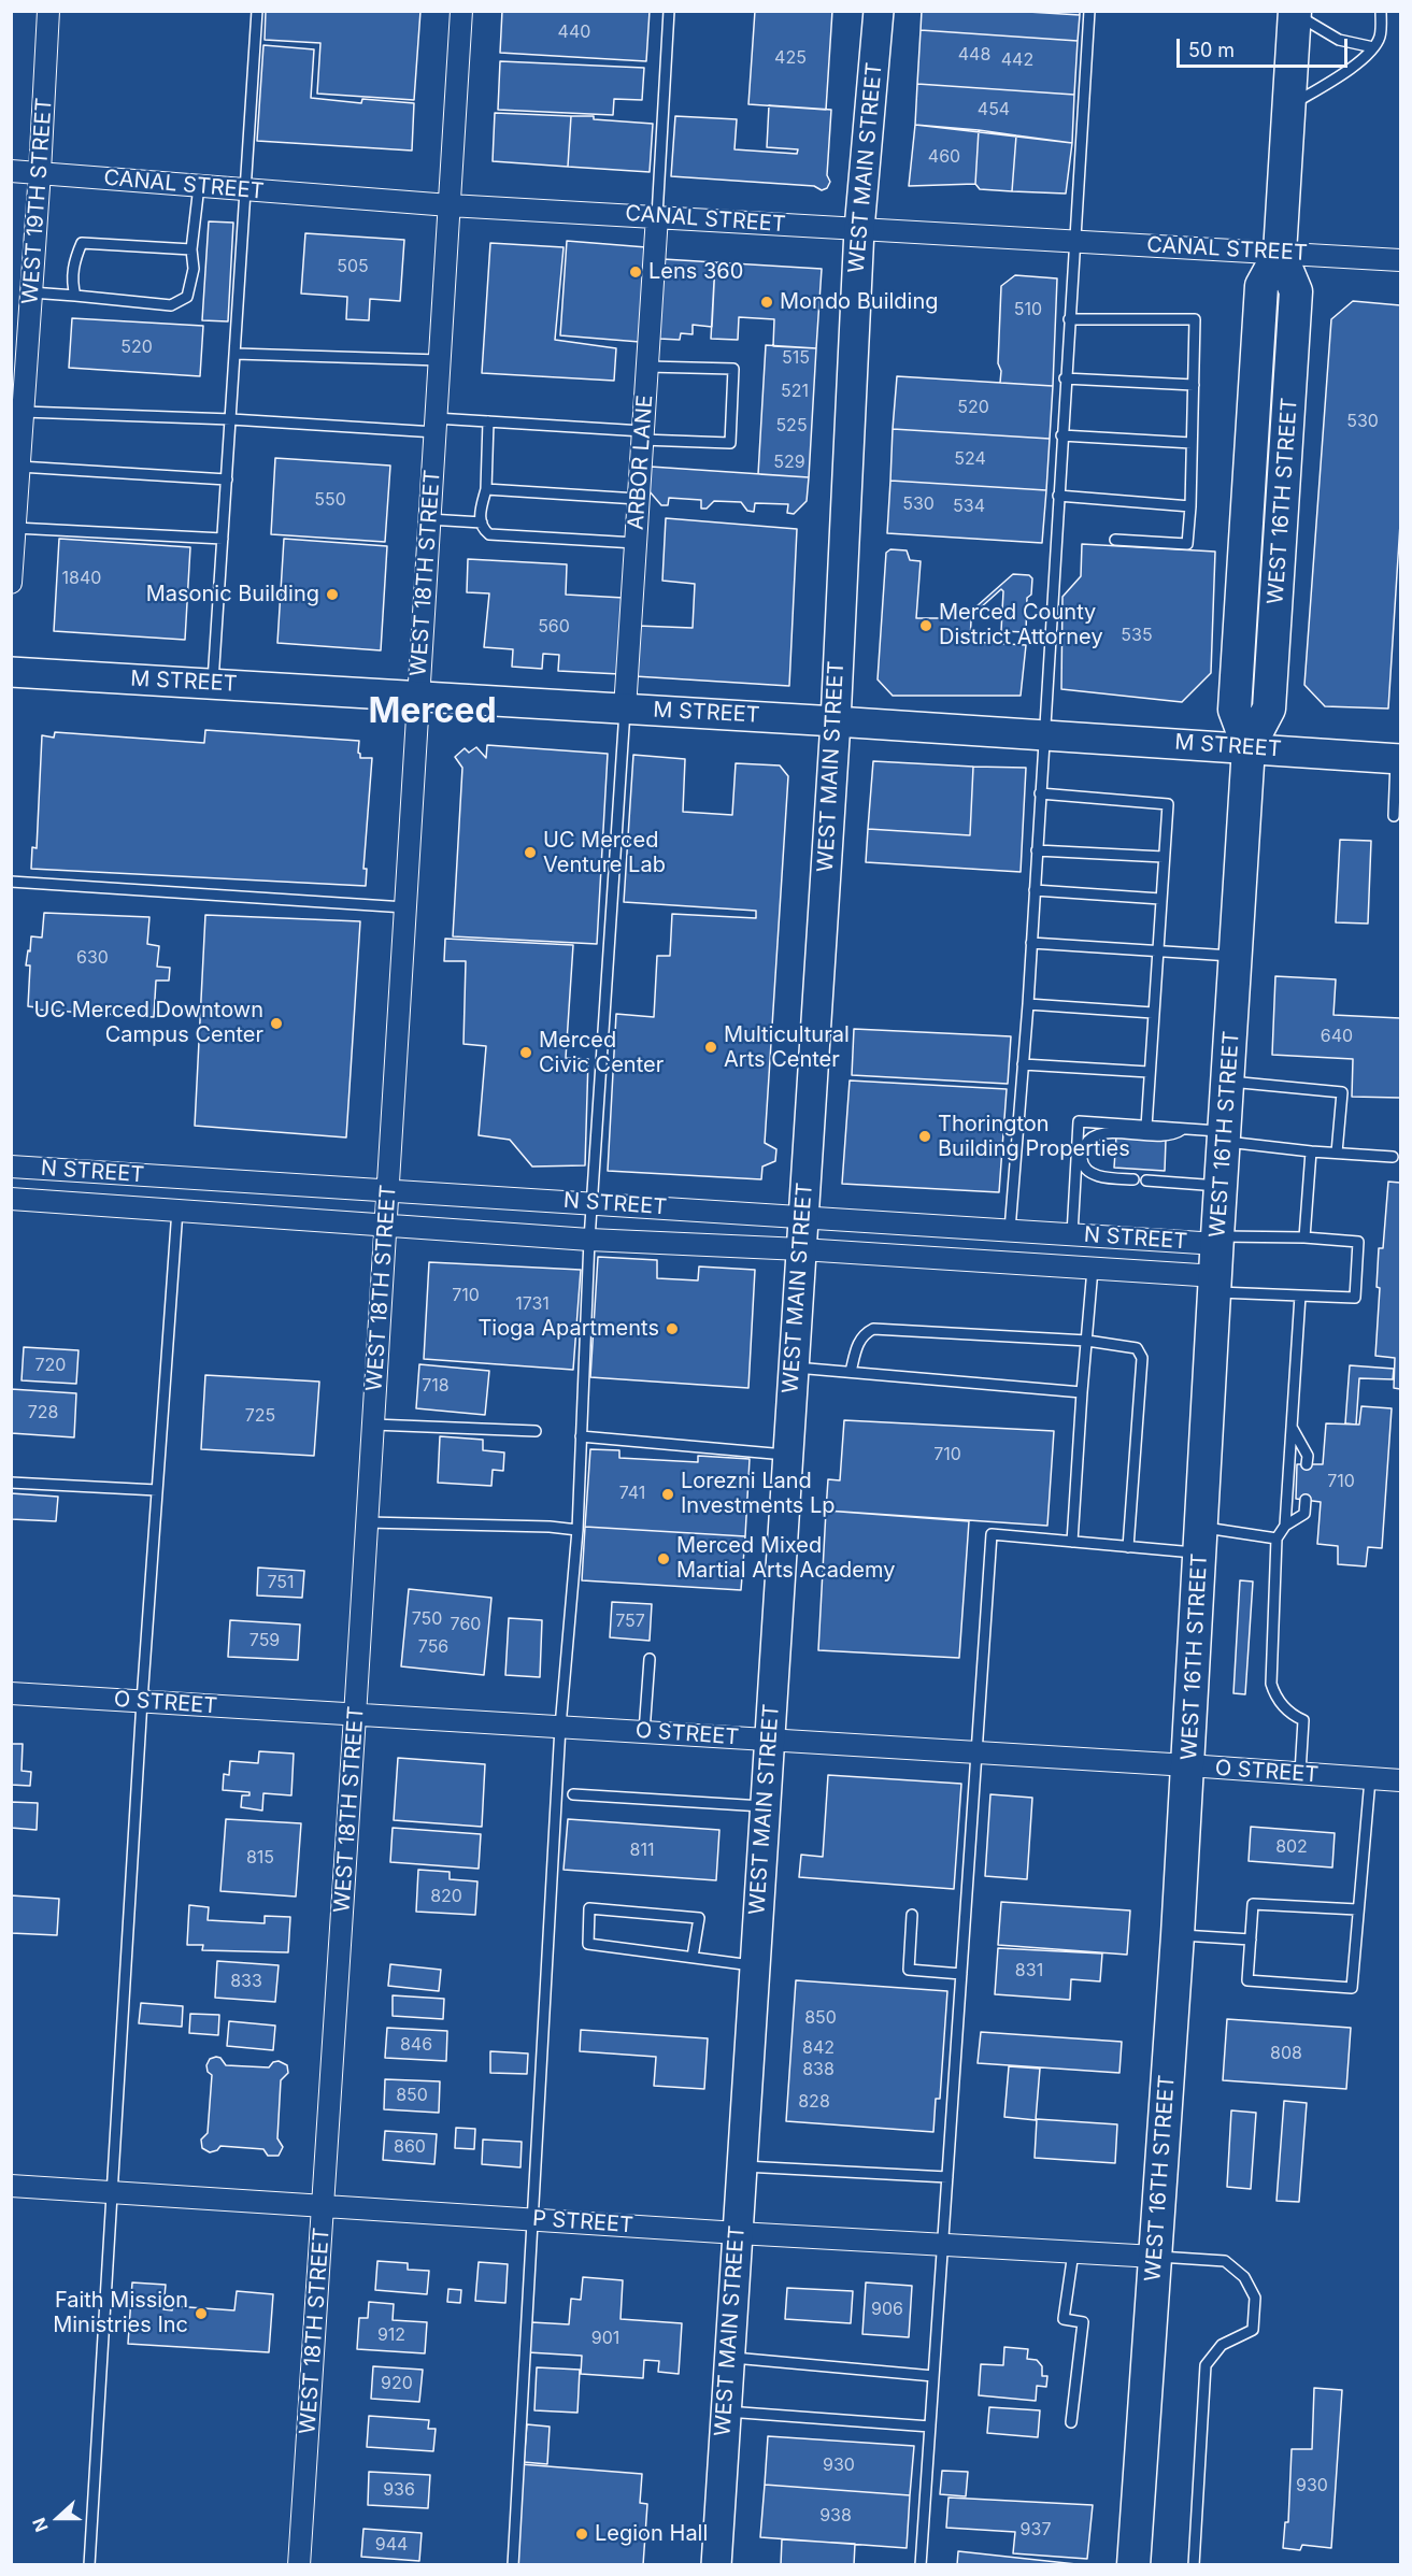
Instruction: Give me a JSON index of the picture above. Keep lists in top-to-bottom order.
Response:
{
  "streets": {
    "main road": ["WEST 16TH STREET"],
    "street": [
      "WEST MAIN STREET",
      "CANAL STREET",
      "WEST 19TH STREET",
      "ARBOR LANE",
      "WEST 18TH STREET",
      "M STREET",
      "N STREET",
      "O STREET",
      "P STREET"
    ]
  },
  "crossings": [
    ["WEST MAIN STREET", "CANAL STREET"],
    ["WEST MAIN STREET", "M STREET"],
    ["WEST MAIN STREET", "N STREET"],
    ["WEST MAIN STREET", "O STREET"],
    ["WEST MAIN STREET", "P STREET"],
    ["CANAL STREET", "WEST 19TH STREET"],
    ["CANAL STREET", "ARBOR LANE"],
    ["CANAL STREET", "WEST 16TH STREET"],
    ["CANAL STREET", "WEST 18TH STREET"],
    ["ARBOR LANE", "M STREET"],
    ["WEST 16TH STREET", "M STREET"],
    ["WEST 16TH STREET", "N STREET"],
    ["WEST 16TH STREET", "O STREET"],
    ["WEST 16TH STREET", "P STREET"],
    ["WEST 18TH STREET", "M STREET"],
    ["WEST 18TH STREET", "N STREET"],
    ["WEST 18TH STREET", "O STREET"],
    ["WEST 18TH STREET", "P STREET"]
  ],
  "districts": ["Merced"],
  "places": [
    "Lens 360",
    "Mondo Building",
    "Masonic Building",
    "Merced County District Attorney",
    "UC Merced Venture Lab",
    "UC Merced Downtown Campus Center",
    "Multicultural Arts Center",
    "Merced Civic Center",
    "Thorington Building Properties",
    "Tioga Apartments",
    "Lorezni Land Investments Lp",
    "Merced Mixed Martial Arts Academy",
    "Faith Mission Ministries Inc",
    "Legion Hall"
  ],
  "house_numbers": [
    "440",
    "448",
    "425",
    "442",
    "454",
    "460",
    "505",
    "510",
    "520",
    "515",
    "521",
    "520",
    "530",
    "525",
    "524",
    "529",
    "550",
    "530",
    "534",
    "1840",
    "560",
    "535",
    "630",
    "640",
    "710",
    "1731",
    "720",
    "718",
    "728",
    "725",
    "710",
    "710",
    "741",
    "751",
    "750",
    "757",
    "760",
    "759",
    "756",
    "802",
    "811",
    "815",
    "820",
    "831",
    "833",
    "850",
    "846",
    "842",
    "808",
    "838",
    "850",
    "828",
    "860",
    "906",
    "912",
    "901",
    "920",
    "930",
    "930",
    "936",
    "938",
    "937",
    "944"
  ],
  "scale_bar": "50 m",
  "north": "left"
}
